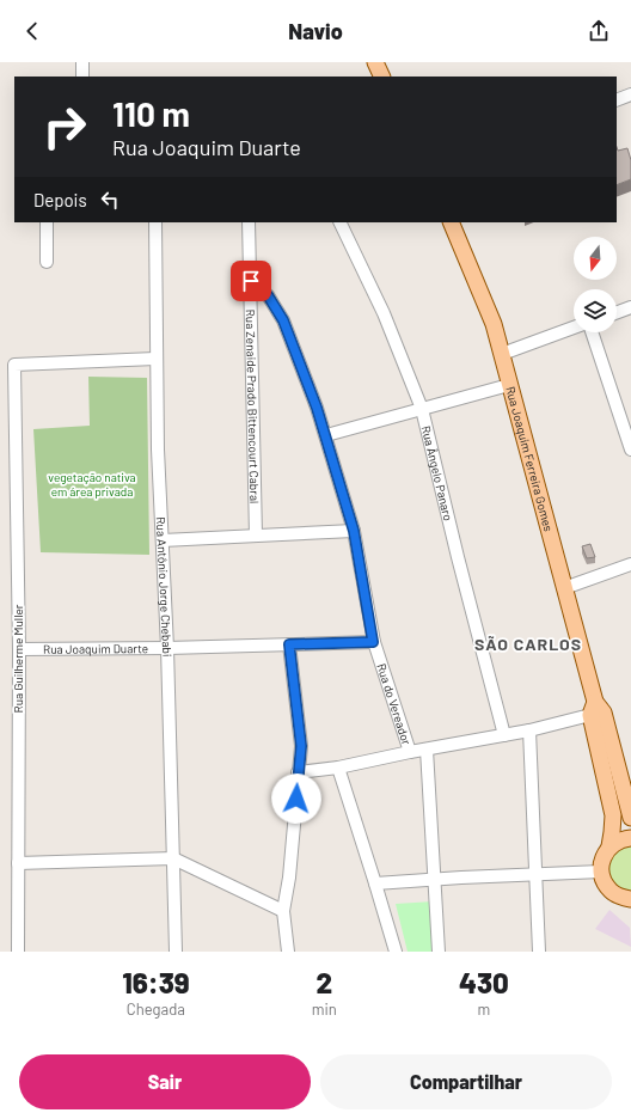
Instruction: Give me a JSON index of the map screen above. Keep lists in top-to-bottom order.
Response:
{
  "streets": {
    "main road": ["Rua Joaquim Ferreira Gomes"],
    "street": [
      "Rua Zenaide Prado Bittencourt Cabral",
      "Rua Ângelo Panaro",
      "Rua Antônio Jorge Chebabi",
      "Rua Joaquim Duarte",
      "Rua Guilherme Muller",
      "Rua do Vereador"
    ]
  },
  "crossings": [
    ["Rua Zenaide Prado Bittencourt Cabral", "Rua do Vereador"],
    ["Rua Antônio Jorge Chebabi", "Rua Joaquim Duarte"],
    ["Rua Antônio Jorge Chebabi", "Rua Guilherme Muller"],
    ["Rua Joaquim Duarte", "Rua Guilherme Muller"],
    ["Rua Joaquim Duarte", "Rua do Vereador"]
  ],
  "districts": ["SÃO CARLOS"],
  "parks": ["vegetação nativa em área privada"],
  "north": "bottom",
  "page": {
    "header": "Navio",
    "turn": ["110 m", "Rua Joaquim Duarte"],
    "then": "Depois",
    "eta": [
      "16:39",
      "Chegada",
      "2",
      "min",
      "430",
      "m"
    ],
    "buttons": ["Sair", "Compartilhar"]
  }
}
